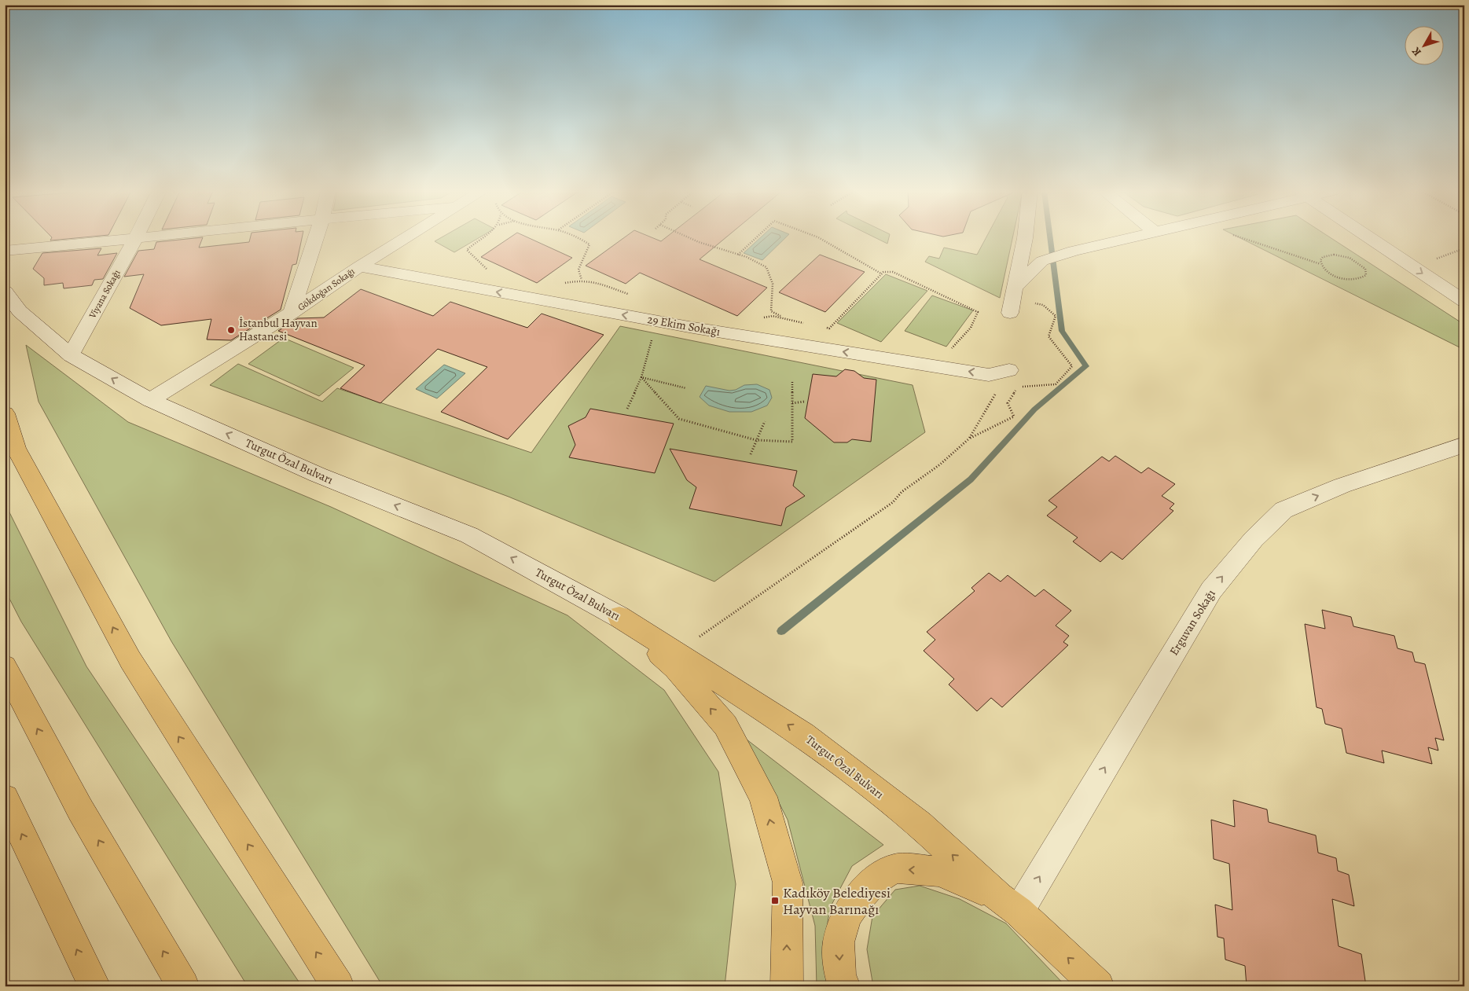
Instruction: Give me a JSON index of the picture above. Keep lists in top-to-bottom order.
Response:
{
  "streets": {
    "main road": ["Turgut Özal Bulvarı"],
    "street": [
      "Gökdoğan Sokağı",
      "Viyana Sokağı",
      "29 Ekim Sokağı",
      "Erguvan Sokağı"
    ]
  },
  "crossings": [
    ["Gökdoğan Sokağı", "29 Ekim Sokağı"],
    ["Gökdoğan Sokağı", "Turgut Özal Bulvarı"],
    ["Viyana Sokağı", "Turgut Özal Bulvarı"],
    ["Turgut Özal Bulvarı", "Erguvan Sokağı"]
  ],
  "one_way": ["29 Ekim Sokağı", "Turgut Özal Bulvarı", "Erguvan Sokağı"],
  "places": {
    "other": ["İstanbul Hayvan Hastanesi"],
    "transit": ["Kadıköy Belediyesi Hayvan Barınağı"]
  },
  "north": "bottom left"
}
